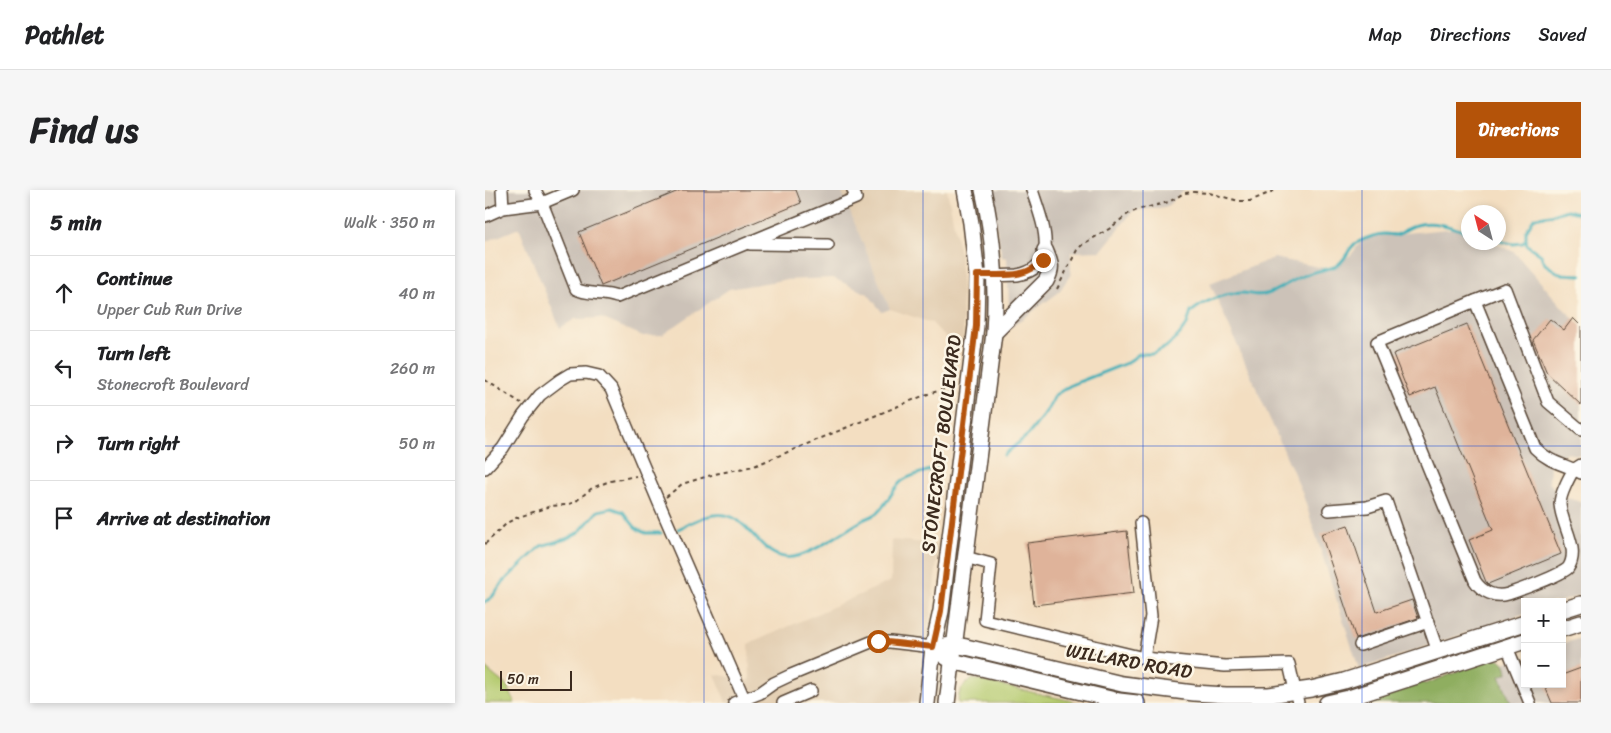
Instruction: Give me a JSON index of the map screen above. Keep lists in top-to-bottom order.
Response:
{
  "streets": {
    "main road": ["STONECROFT BOULEVARD", "WILLARD ROAD"]
  },
  "crossings": [
    ["STONECROFT BOULEVARD", "WILLARD ROAD"]
  ],
  "scale_bar": "50 m",
  "north": "top left",
  "page": {
    "header": "Pathlet",
    "nav": ["Map", "Directions", "Saved"],
    "title": "Find us",
    "buttons": "Directions",
    "heading": ["5 min", "Walk · 350 m"],
    "list": [
      ["Continue", "Upper Cub Run Drive", "40 m"],
      ["Turn left", "Stonecroft Boulevard", "260 m"],
      ["Turn right", "50 m"],
      "Arrive at destination"
    ],
    "map_buttons": ["+", "−"],
    "scale": "50 m"
  }
}
